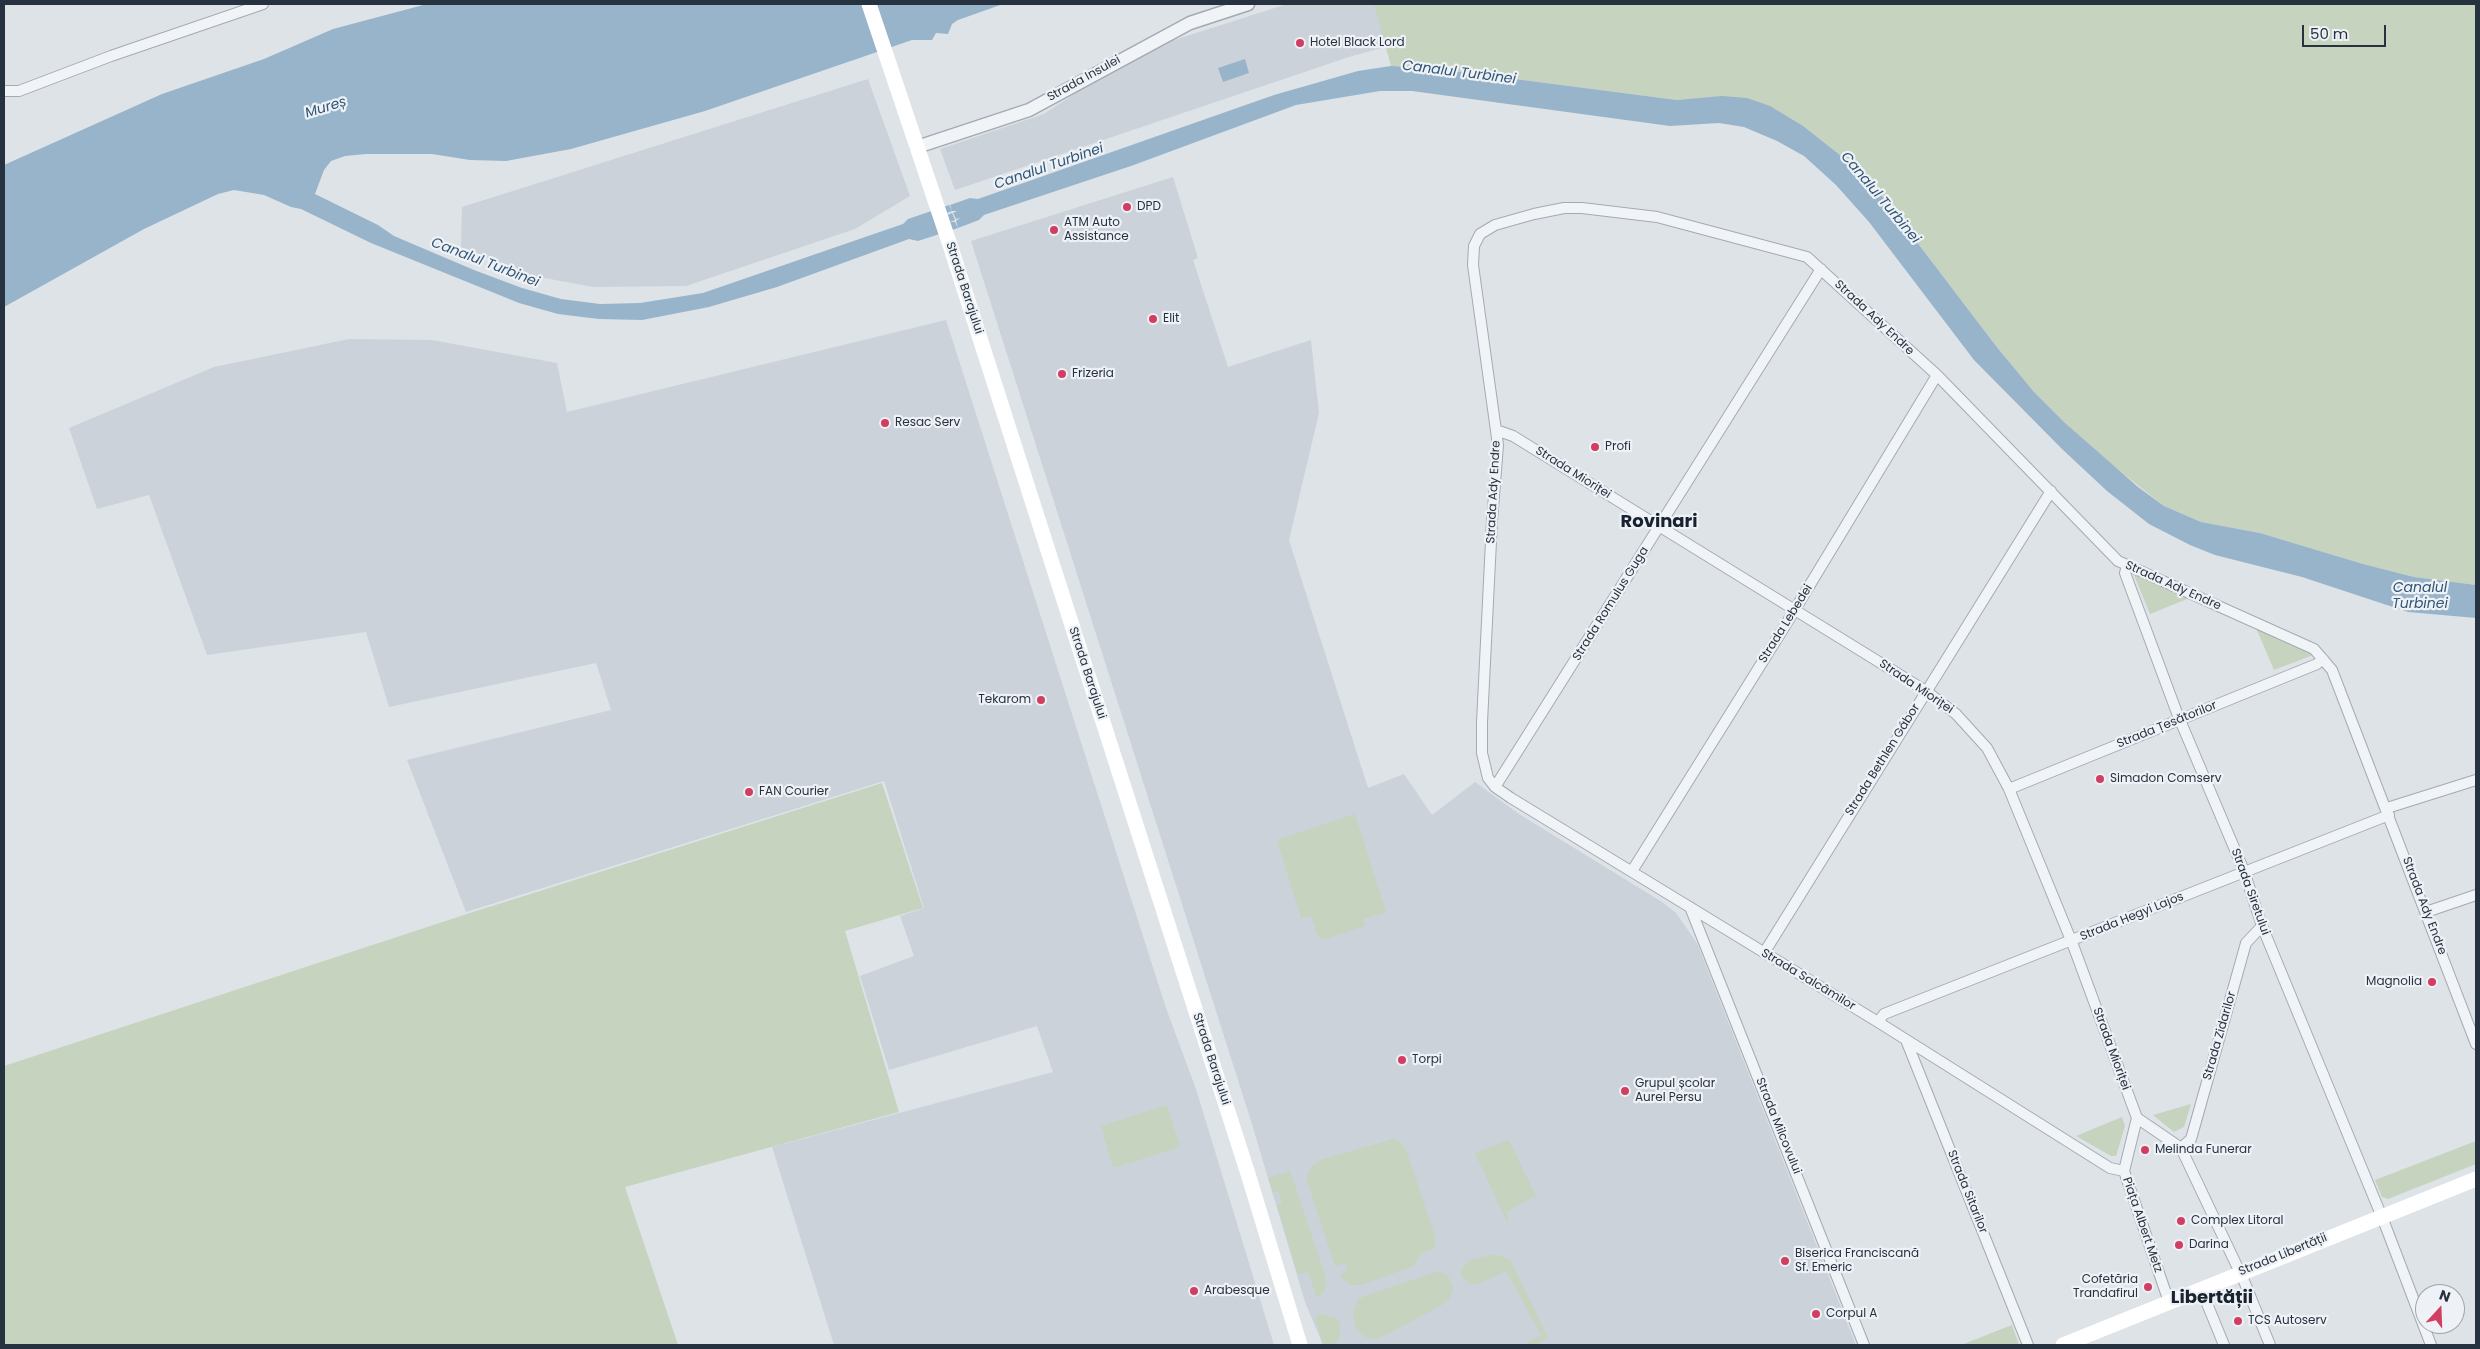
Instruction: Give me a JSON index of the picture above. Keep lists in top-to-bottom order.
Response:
{
  "streets": {
    "main road": ["Strada Barajului", "Strada Libertății"],
    "street": [
      "Strada Insulei",
      "Strada Ady Endre",
      "Strada Mioriței",
      "Strada Romulus Guga",
      "Strada Lebedei",
      "Strada Țesătorilor",
      "Strada Bethlen Gábor",
      "Strada Siretului",
      "Strada Hegyi Lajos",
      "Strada Salcâmilor",
      "Strada Zidarilor",
      "Strada Milcovului",
      "Strada Sitarilor",
      "Piața Albert Metz"
    ]
  },
  "crossings": [
    ["Strada Insulei", "Strada Barajului"],
    ["Strada Ady Endre", "Strada Mioriței"],
    ["Strada Ady Endre", "Strada Romulus Guga"],
    ["Strada Ady Endre", "Strada Lebedei"],
    ["Strada Ady Endre", "Strada Țesătorilor"],
    ["Strada Ady Endre", "Strada Bethlen Gábor"],
    ["Strada Ady Endre", "Strada Siretului"],
    ["Strada Ady Endre", "Strada Hegyi Lajos"],
    ["Strada Ady Endre", "Strada Salcâmilor"],
    ["Strada Mioriței", "Strada Romulus Guga"],
    ["Strada Mioriței", "Strada Lebedei"],
    ["Strada Mioriței", "Strada Țesătorilor"],
    ["Strada Mioriței", "Strada Bethlen Gábor"],
    ["Strada Mioriței", "Strada Hegyi Lajos"],
    ["Strada Mioriței", "Piața Albert Metz"],
    ["Strada Romulus Guga", "Strada Salcâmilor"],
    ["Strada Lebedei", "Strada Salcâmilor"],
    ["Strada Țesătorilor", "Strada Siretului"],
    ["Strada Bethlen Gábor", "Strada Salcâmilor"],
    ["Strada Siretului", "Strada Hegyi Lajos"],
    ["Strada Siretului", "Strada Zidarilor"],
    ["Strada Siretului", "Strada Libertății"],
    ["Strada Hegyi Lajos", "Strada Salcâmilor"],
    ["Strada Salcâmilor", "Strada Milcovului"],
    ["Strada Salcâmilor", "Strada Sitarilor"],
    ["Strada Salcâmilor", "Piața Albert Metz"],
    ["Piața Albert Metz", "Strada Libertății"]
  ],
  "districts": ["Rovinari", "Libertății"],
  "water": ["Canalul Turbinei", "Mureș"],
  "places": [
    "Hotel Black Lord",
    "DPD",
    "ATM Auto Assistance",
    "Elit",
    "Frizeria",
    "Resac Serv",
    "Profi",
    "Tekarom",
    "Simadon Comserv",
    "FAN Courier",
    "Magnolia",
    "Torpi",
    "Grupul școlar Aurel Persu",
    "Melinda Funerar",
    "Complex Litoral",
    "Darina",
    "Biserica Franciscană Sf. Emeric",
    "Cofetăria Trandafirul",
    "Arabesque",
    "Corpul A",
    "TCS Autoserv"
  ],
  "scale_bar": "50 m",
  "north": "top"
}
